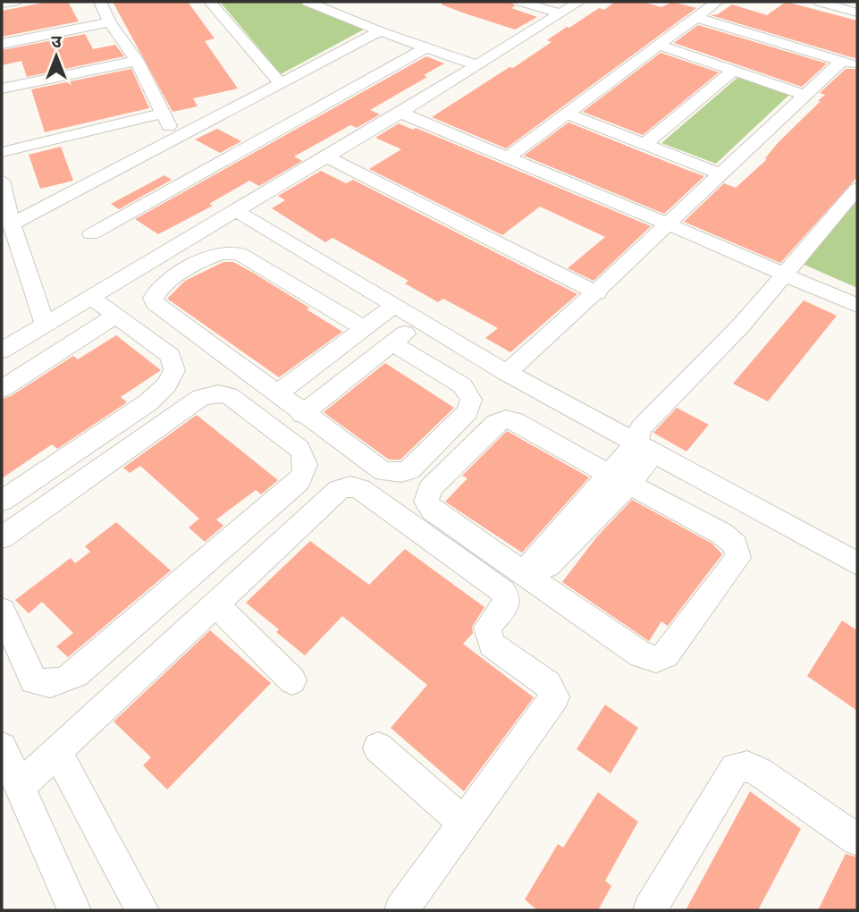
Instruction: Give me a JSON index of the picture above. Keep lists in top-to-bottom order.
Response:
{
  "north": "top"
}
